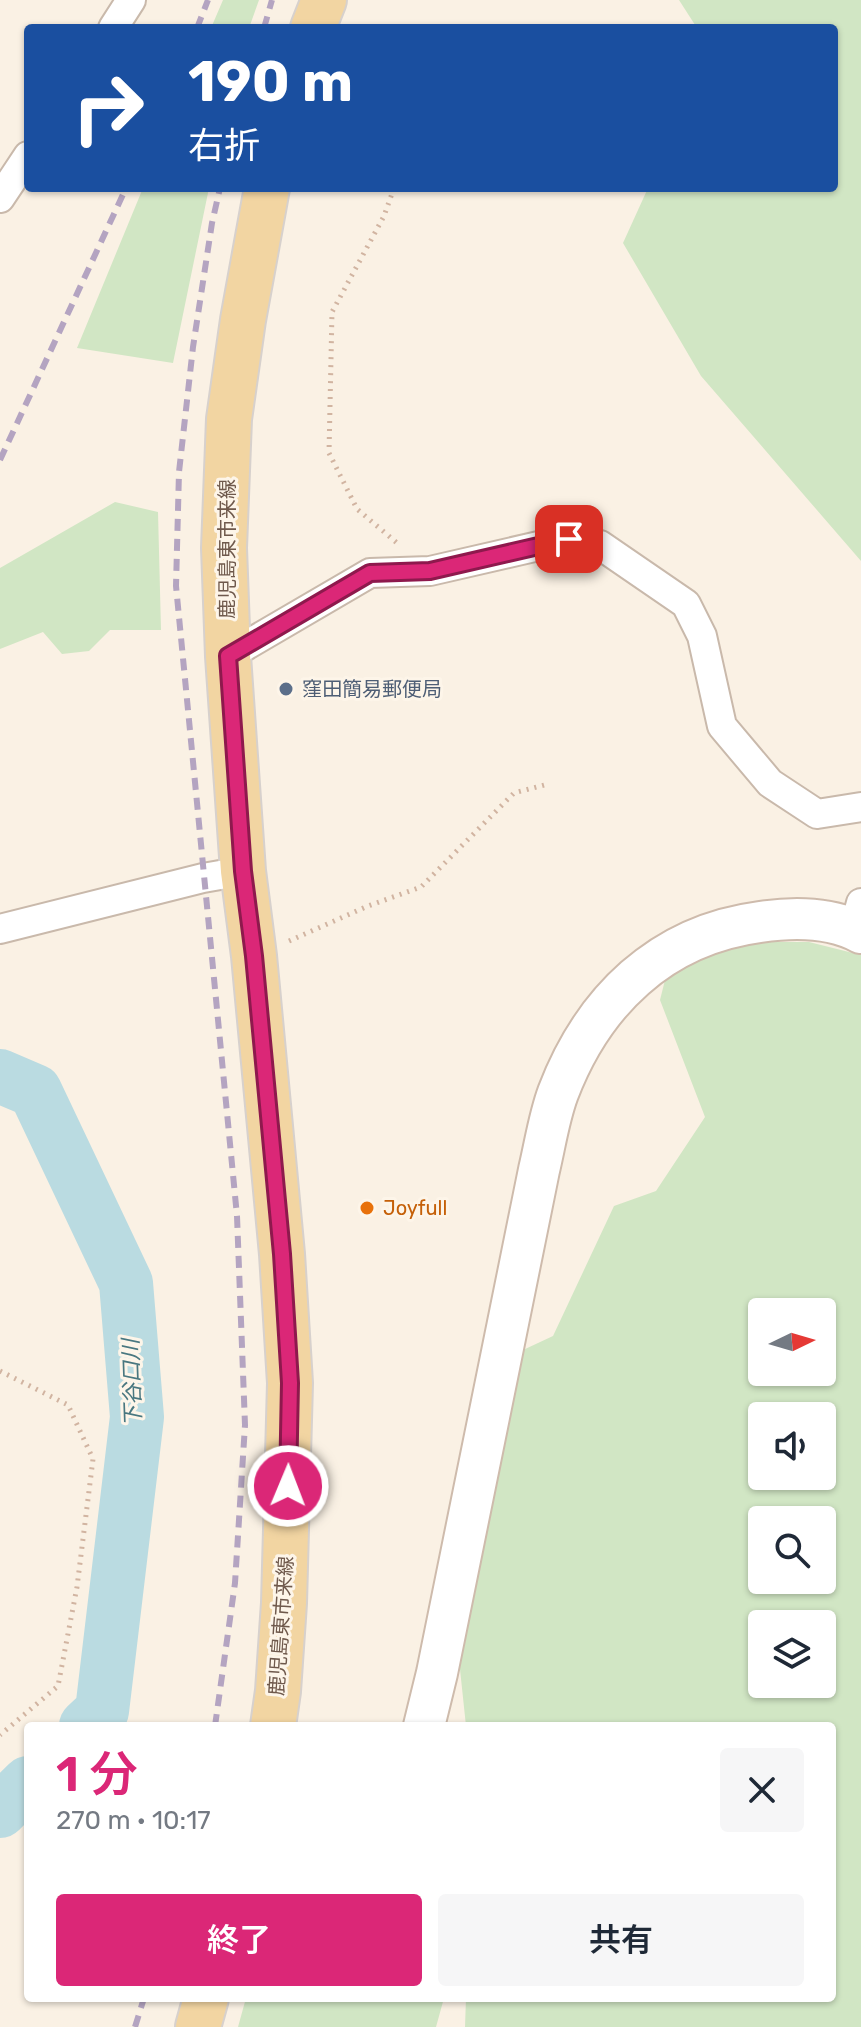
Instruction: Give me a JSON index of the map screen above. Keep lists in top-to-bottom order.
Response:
{
  "streets": {
    "main road": ["鹿児島東市来線"]
  },
  "water": ["下谷口川"],
  "places": ["窪田簡易郵便局", "Joyfull"],
  "north": "right",
  "page": {
    "turn": ["190 m", "右折"],
    "heading": ["1 分", "270 m · 10:17"],
    "buttons": ["終了", "共有"]
  }
}
